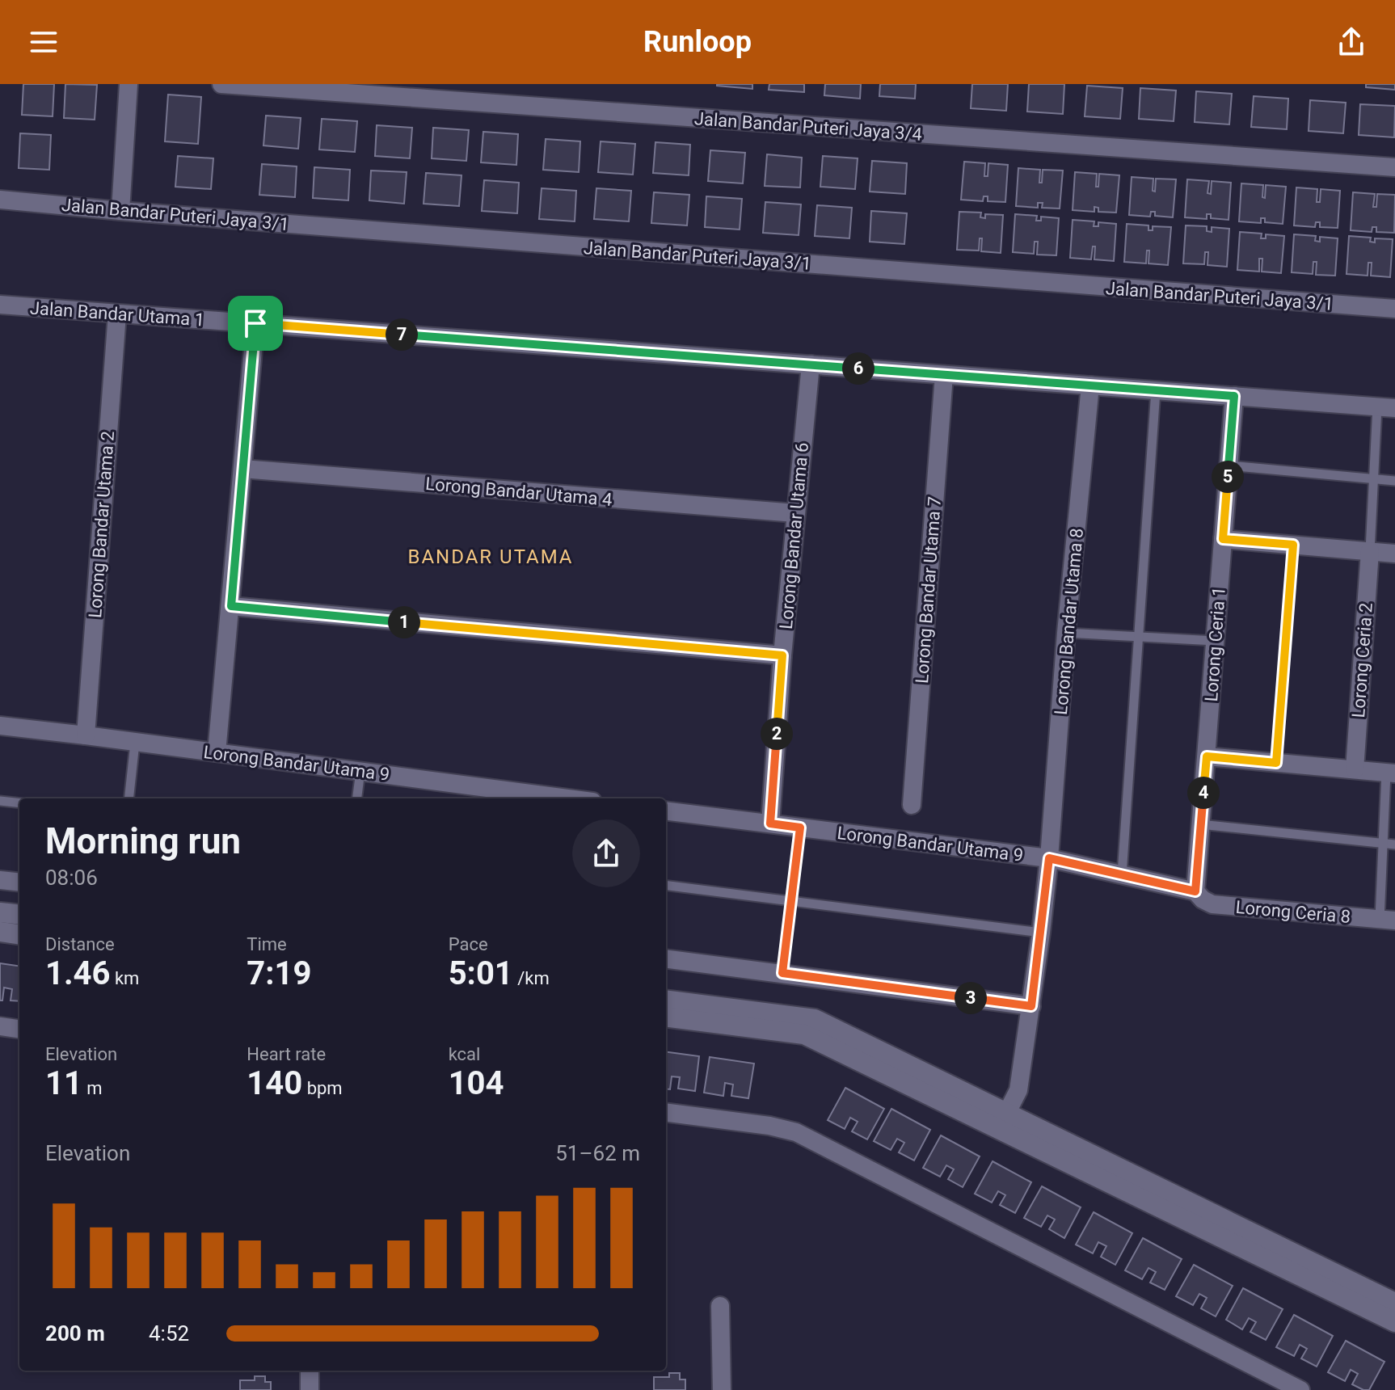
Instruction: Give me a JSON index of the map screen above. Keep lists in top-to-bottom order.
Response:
{
  "streets": {
    "street": [
      "Jalan Bandar Puteri Jaya 3/4",
      "Jalan Bandar Puteri Jaya 3/1",
      "Jalan Bandar Utama 1",
      "Lorong Bandar Utama 4",
      "Lorong Bandar Utama 2",
      "Lorong Bandar Utama 6",
      "Lorong Bandar Utama 7",
      "Lorong Bandar Utama 8",
      "Lorong Ceria 1",
      "Lorong Ceria 2",
      "Lorong Bandar Utama 9",
      "Lorong Ceria 8"
    ]
  },
  "crossings": [
    ["Jalan Bandar Utama 1", "Lorong Bandar Utama 2"],
    ["Jalan Bandar Utama 1", "Lorong Bandar Utama 6"],
    ["Jalan Bandar Utama 1", "Lorong Bandar Utama 7"],
    ["Jalan Bandar Utama 1", "Lorong Bandar Utama 8"],
    ["Jalan Bandar Utama 1", "Lorong Ceria 1"],
    ["Lorong Bandar Utama 4", "Lorong Bandar Utama 6"],
    ["Lorong Bandar Utama 2", "Lorong Bandar Utama 9"],
    ["Lorong Bandar Utama 6", "Lorong Bandar Utama 9"],
    ["Lorong Bandar Utama 8", "Lorong Bandar Utama 9"],
    ["Lorong Ceria 1", "Lorong Bandar Utama 9"],
    ["Lorong Ceria 1", "Lorong Ceria 8"],
    ["Lorong Bandar Utama 9", "Lorong Ceria 8"]
  ],
  "districts": ["BANDAR UTAMA"],
  "page": {
    "header": "Runloop",
    "pins": [
      "7",
      "6",
      "5",
      "1",
      "2",
      "4",
      "3"
    ],
    "heading": ["Morning run", "08:06"],
    "stats": [
      ["Distance", "1.46 km"],
      ["Time", "7:19"],
      ["Pace", "5:01 /km"],
      ["Elevation", "11 m"],
      ["Heart rate", "140 bpm"],
      ["kcal", "104"]
    ],
    "chart": ["Elevation", "51–62 m"],
    "list": [
      {
        "name": "200 m",
        "note": "4:52"
      }
    ]
  }
}
